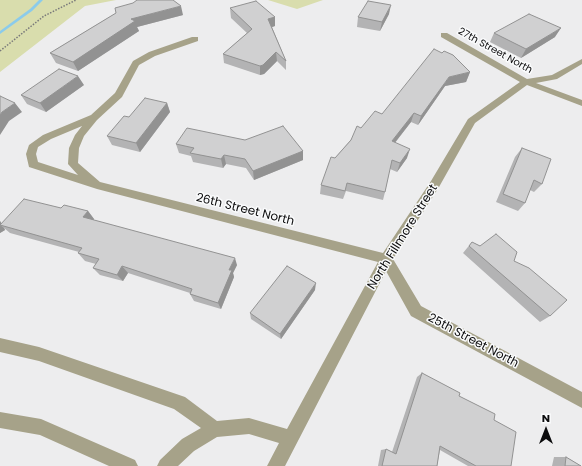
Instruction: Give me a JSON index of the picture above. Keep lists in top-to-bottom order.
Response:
{
  "streets": {
    "street": [
      "27th Street North",
      "26th Street North",
      "North Fillmore Street",
      "25th Street North"
    ]
  },
  "crossings": [
    ["27th Street North", "North Fillmore Street"],
    ["26th Street North", "North Fillmore Street"],
    ["26th Street North", "25th Street North"],
    ["North Fillmore Street", "25th Street North"]
  ],
  "north": "top"
}
